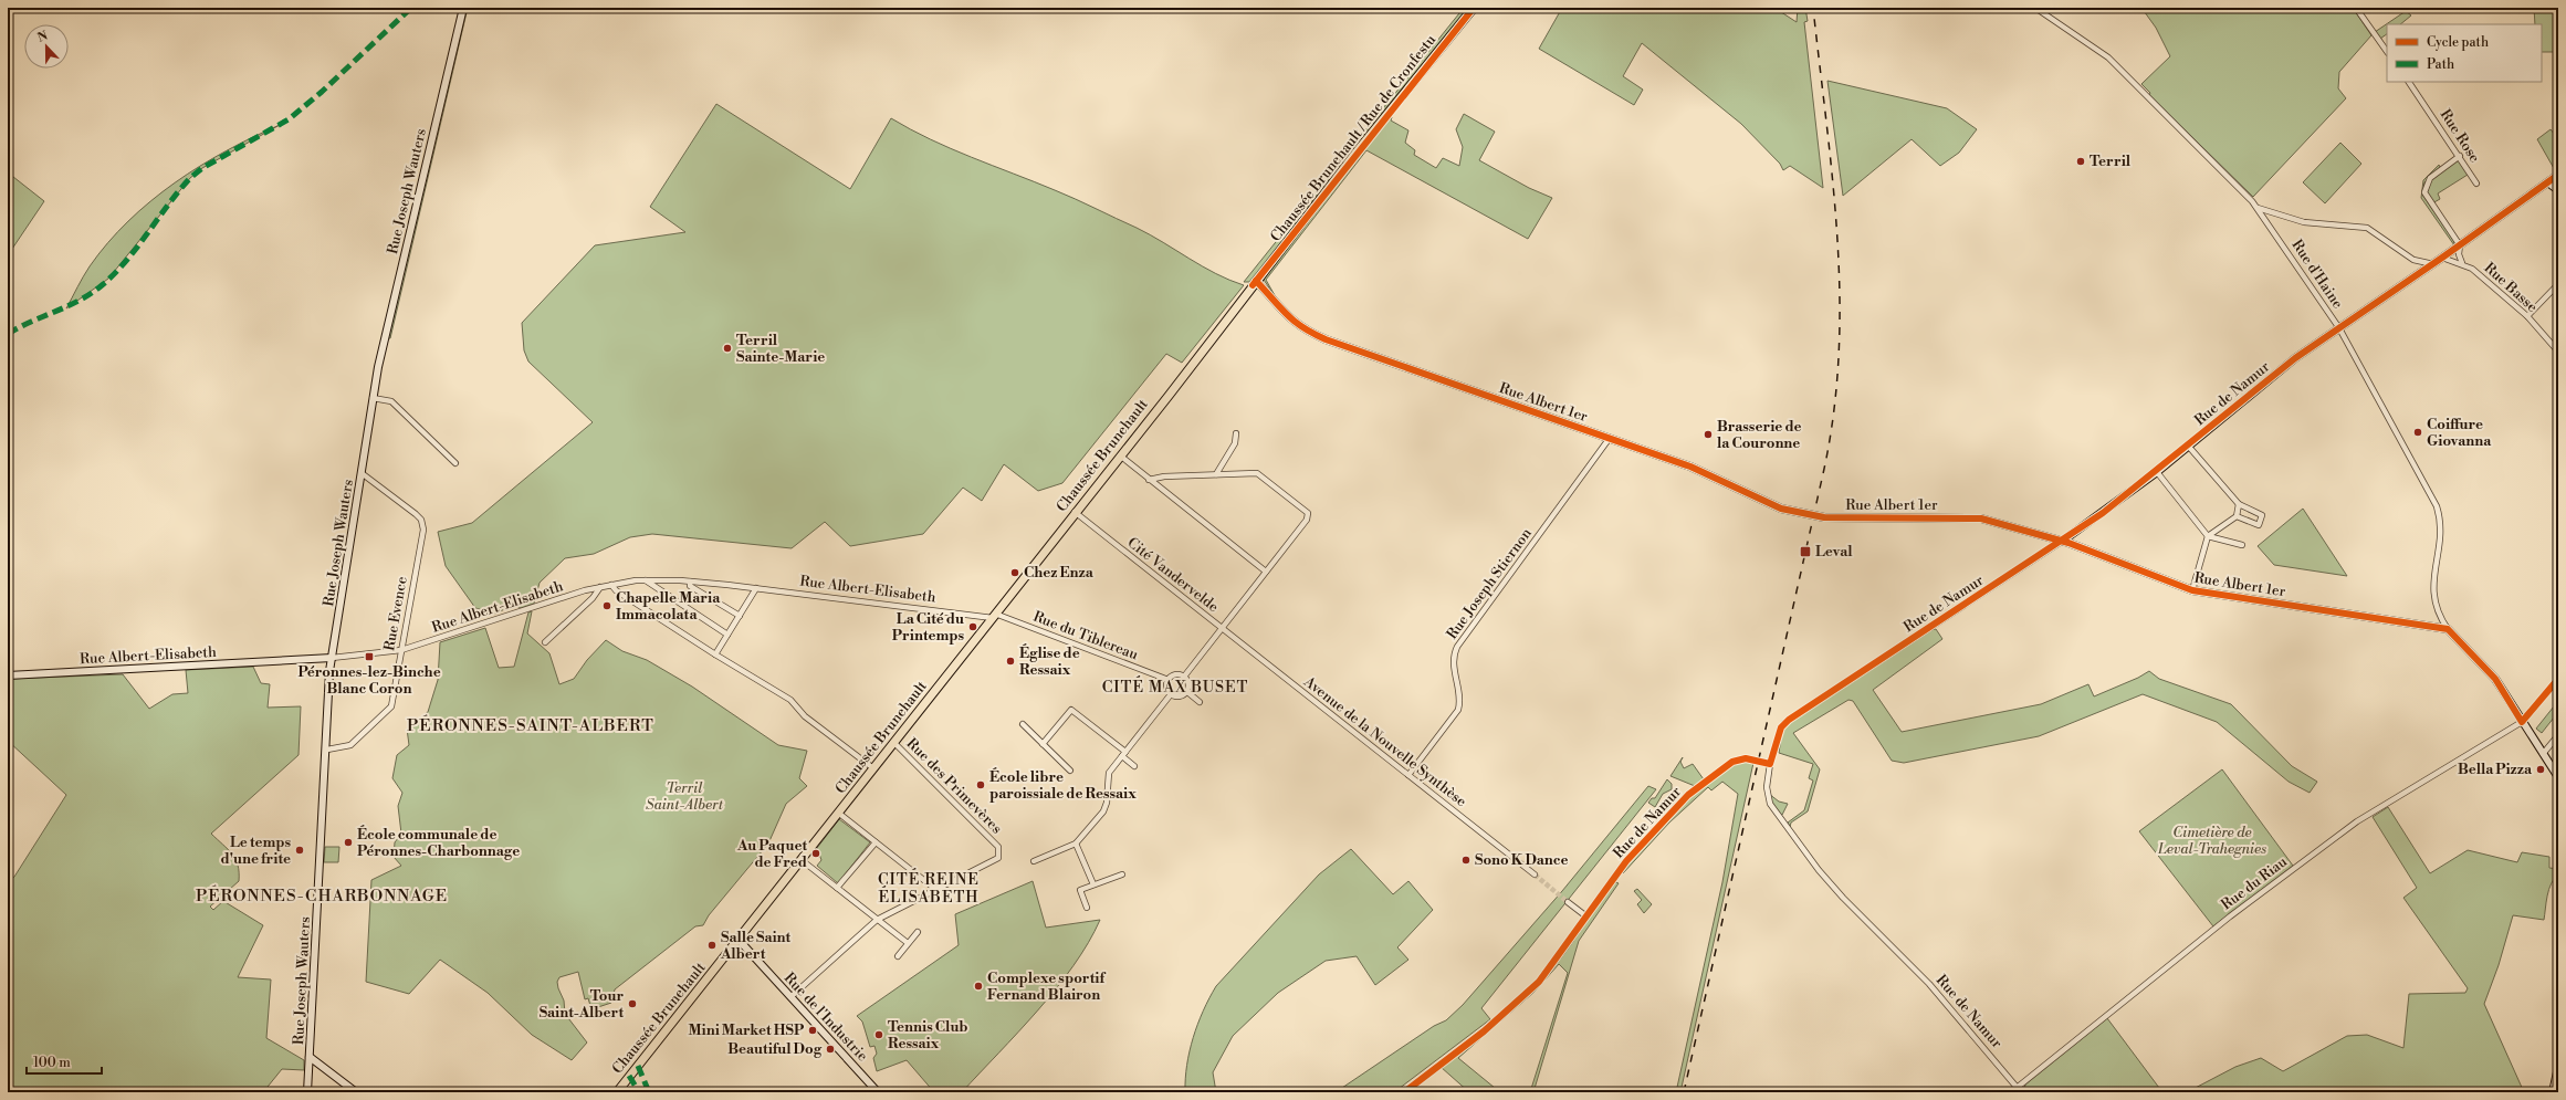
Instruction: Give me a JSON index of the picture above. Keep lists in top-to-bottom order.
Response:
{
  "streets": {
    "main road": ["Chaussée Brunehault / Rue de Cronfestu", "Chaussée Brunehault"],
    "street": [
      "Rue Rose",
      "Rue Joseph Wauters",
      "Rue d'Haine",
      "Rue Basse",
      "Rue de Namur",
      "Rue Albert 1er",
      "Cité Vandervelde",
      "Rue Joseph Stiernon",
      "Rue Albert-Elisabeth",
      "Rue Evence",
      "Rue du Tiblereau",
      "Avenue de la Nouvelle Synthèse",
      "Rue des Primevères",
      "Rue du Riau",
      "Rue de l'Industrie"
    ]
  },
  "crossings": [
    ["Chaussée Brunehault / Rue de Cronfestu", "Rue Albert 1er"],
    ["Chaussée Brunehault / Rue de Cronfestu", "Chaussée Brunehault"],
    ["Rue Joseph Wauters", "Rue Albert-Elisabeth"],
    ["Rue Joseph Wauters", "Rue Evence"],
    ["Rue d'Haine", "Rue de Namur"],
    ["Rue d'Haine", "Rue Albert 1er"],
    ["Rue Basse", "Rue de Namur"],
    ["Rue de Namur", "Rue Albert 1er"],
    ["Rue de Namur", "Rue du Riau"],
    ["Rue Albert 1er", "Chaussée Brunehault"],
    ["Rue Albert 1er", "Rue Joseph Stiernon"],
    ["Chaussée Brunehault", "Cité Vandervelde"],
    ["Chaussée Brunehault", "Rue Albert-Elisabeth"],
    ["Chaussée Brunehault", "Rue du Tiblereau"],
    ["Chaussée Brunehault", "Rue des Primevères"],
    ["Chaussée Brunehault", "Rue de l'Industrie"],
    ["Cité Vandervelde", "Avenue de la Nouvelle Synthèse"],
    ["Rue Joseph Stiernon", "Avenue de la Nouvelle Synthèse"],
    ["Rue Albert-Elisabeth", "Rue Evence"],
    ["Rue Albert-Elisabeth", "Rue du Tiblereau"]
  ],
  "districts": [
    "CITÉ MAX BUSET",
    "PÉRONNES-SAINT-ALBERT",
    "CITÉ REINE ÉLISABETH",
    "PÉRONNES-CHARBONNAGE"
  ],
  "parks": ["Terril Saint-Albert", "Cimetière de Leval-Trahegnies"],
  "places": {
    "other": [
      "Terril",
      "Terril Sainte-Marie",
      "Coiffure Giovanna",
      "Brasserie de la Couronne",
      "Chez Enza",
      "Chapelle Maria Immacolata",
      "La Cité du Printemps",
      "Église de Ressaix",
      "Bella Pizza",
      "École libre paroissiale de Ressaix",
      "École communale de Péronnes-Charbonnage",
      "Le temps d'une frite",
      "Au Paquet de Fred",
      "Sono K Dance",
      "Salle Saint Albert",
      "Complexe sportif Fernand Blairon",
      "Tour Saint-Albert",
      "Mini Market HSP",
      "Tennis Club Ressaix",
      "Beautiful Dog"
    ],
    "transit": ["Leval", "Péronnes-lez-Binche Blanc Coron"]
  },
  "legend": ["Cycle path", "Path"],
  "scale_bar": "100 m",
  "north": "top"
}
